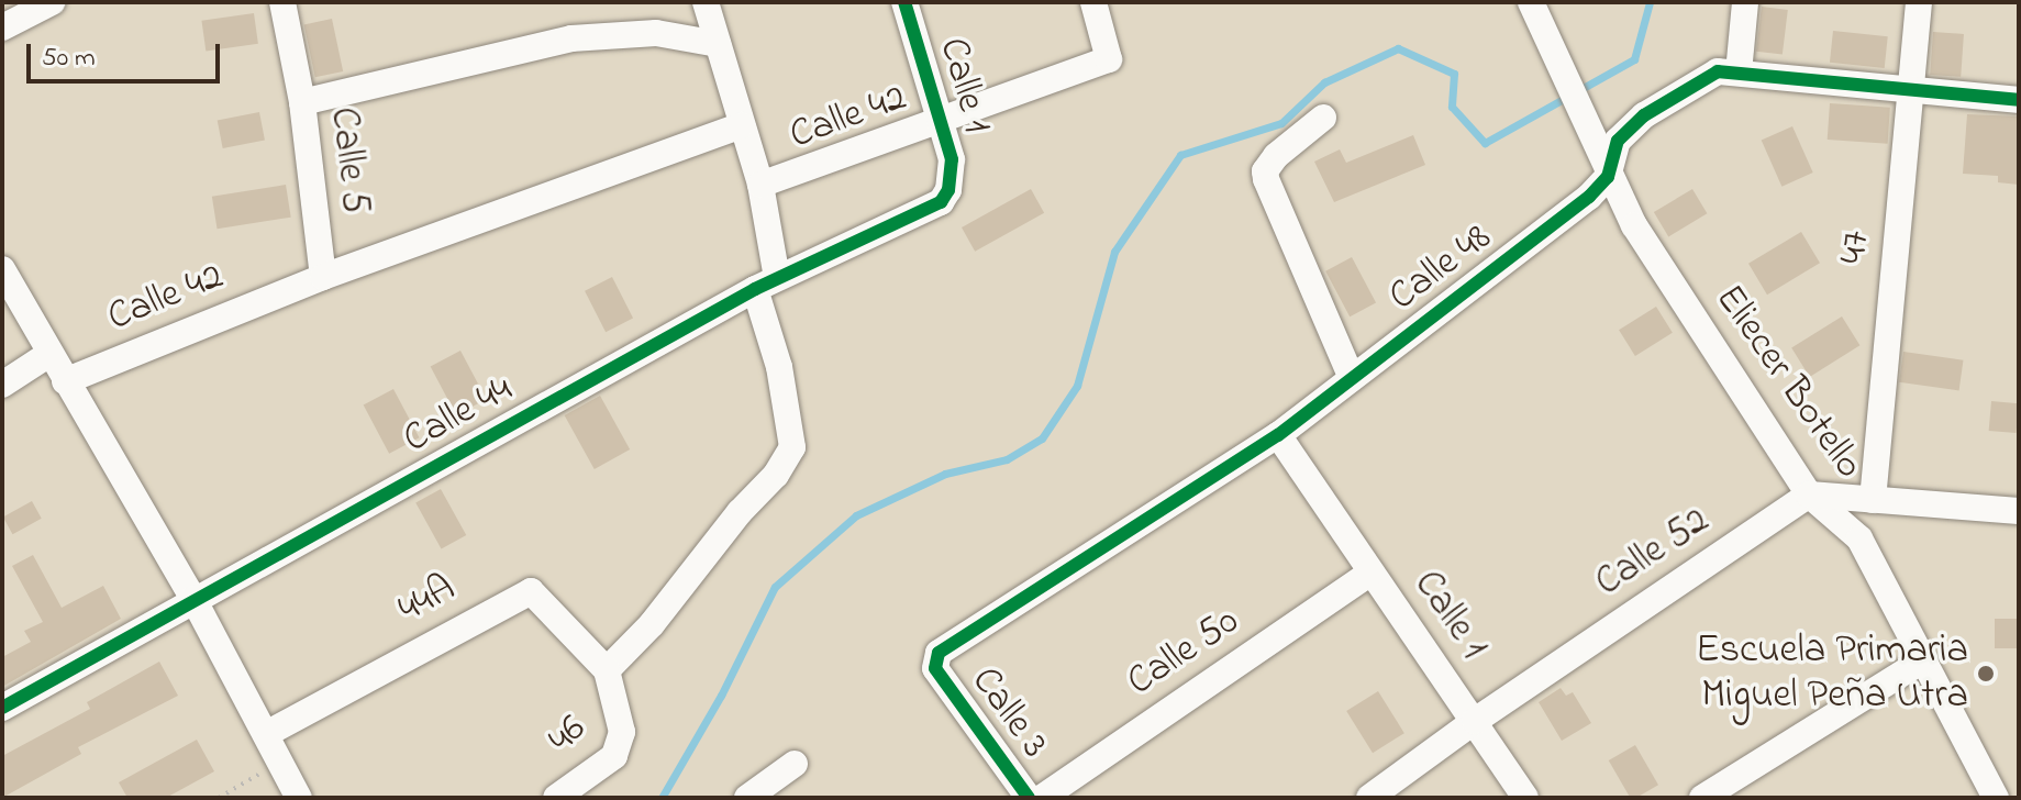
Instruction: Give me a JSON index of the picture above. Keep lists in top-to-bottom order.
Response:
{
  "streets": {
    "street": [
      "Calle 1",
      "Calle 42",
      "Calle 5",
      "47",
      "Calle 48",
      "Eliecer Botello",
      "Calle 44",
      "Calle 52",
      "44A",
      "Calle 50",
      "Calle 3",
      "46"
    ]
  },
  "crossings": [
    ["Calle 1", "Calle 42"],
    ["Calle 1", "Calle 48"],
    ["Calle 1", "Calle 44"],
    ["Calle 1", "Calle 52"],
    ["Calle 1", "Calle 50"],
    ["Calle 42", "Calle 5"],
    ["47", "Calle 48"],
    ["Calle 48", "Eliecer Botello"],
    ["Calle 48", "Calle 3"],
    ["Eliecer Botello", "Calle 52"],
    ["44A", "46"]
  ],
  "places": ["Escuela Primaria Miguel Peña Utra"],
  "scale_bar": "50 m"
}
